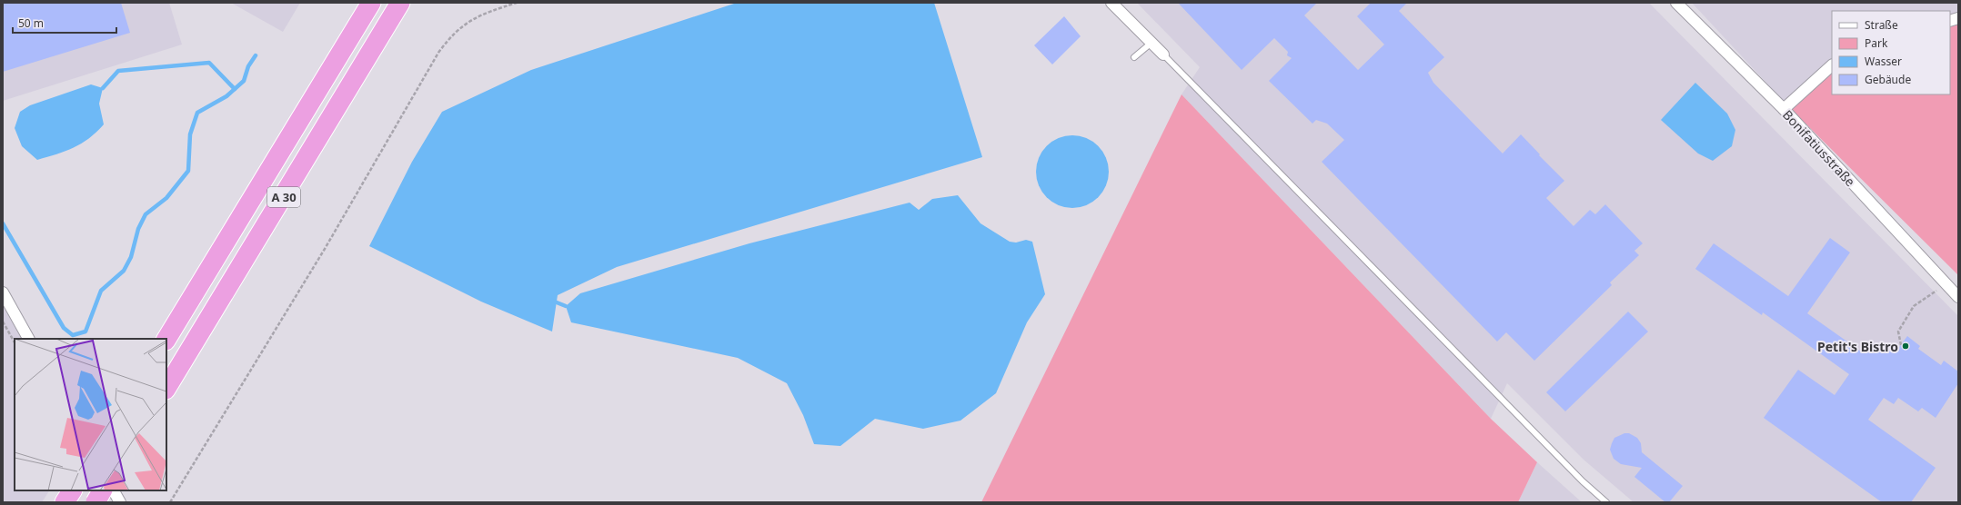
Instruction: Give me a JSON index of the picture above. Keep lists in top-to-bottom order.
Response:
{
  "streets": {
    "highway": ["A 30"],
    "street": ["Bonifatiusstraße"]
  },
  "places": ["Petit's Bistro"],
  "legend": [
    "Straße",
    "Park",
    "Wasser",
    "Gebäude"
  ],
  "scale_bar": "50 m"
}
